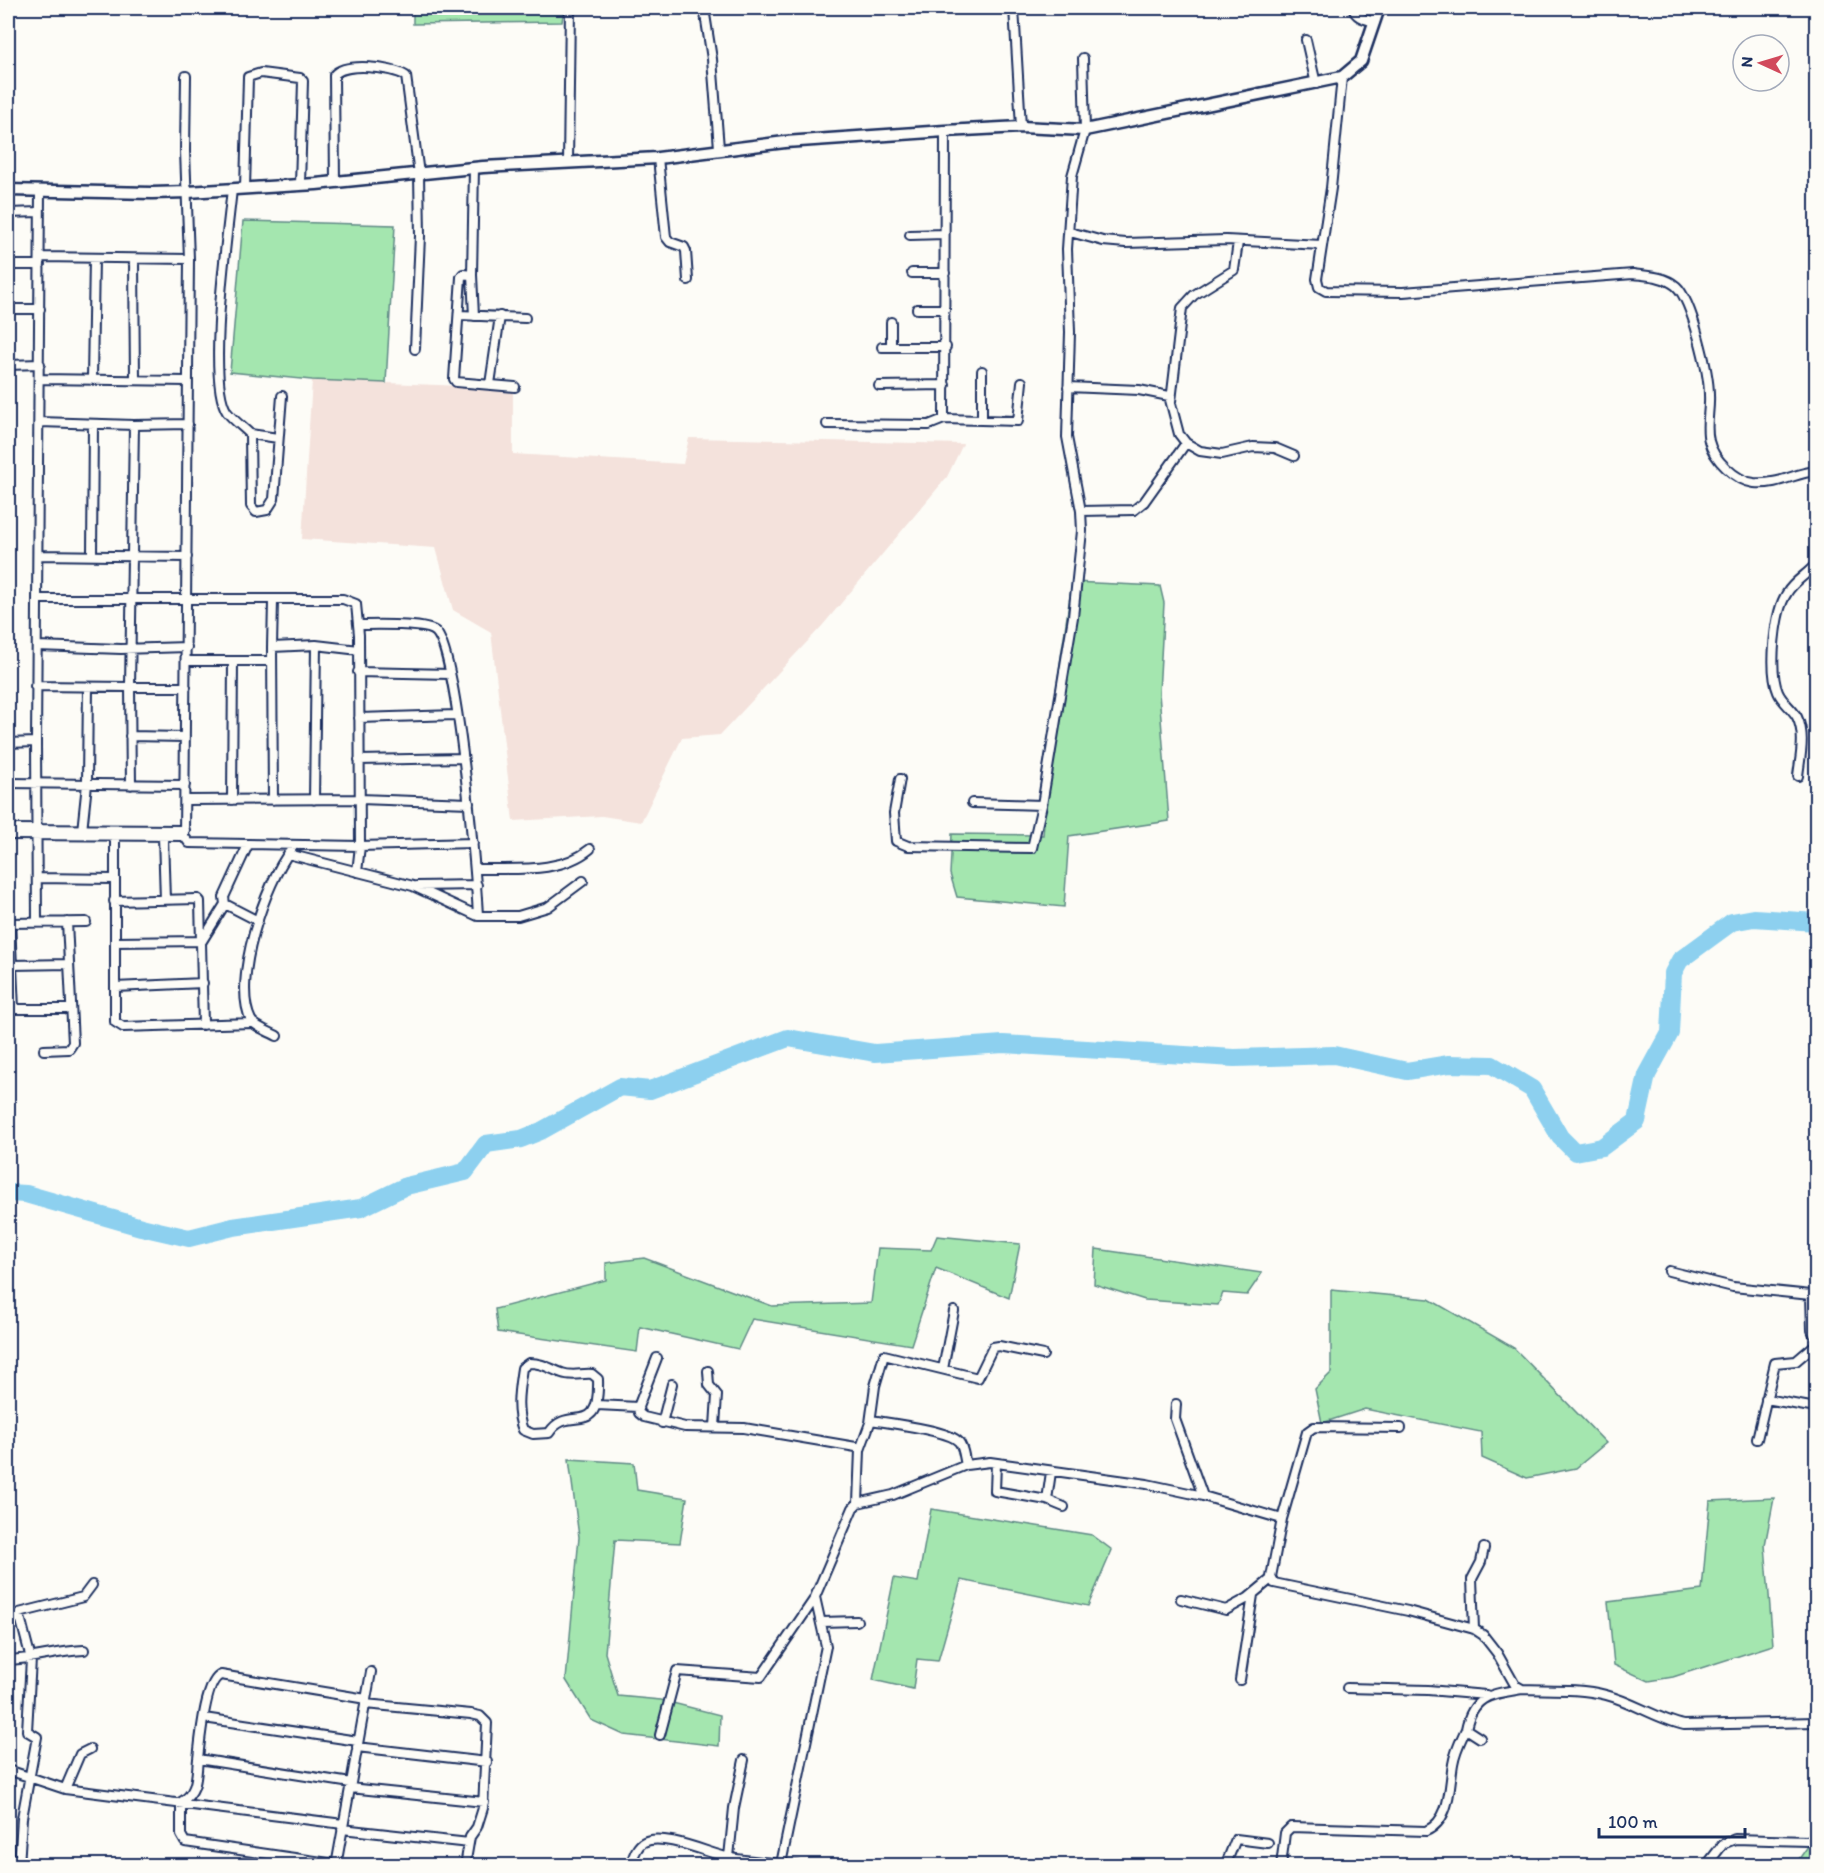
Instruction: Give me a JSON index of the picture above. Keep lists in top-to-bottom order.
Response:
{
  "scale_bar": "100 m",
  "north": "left"
}
